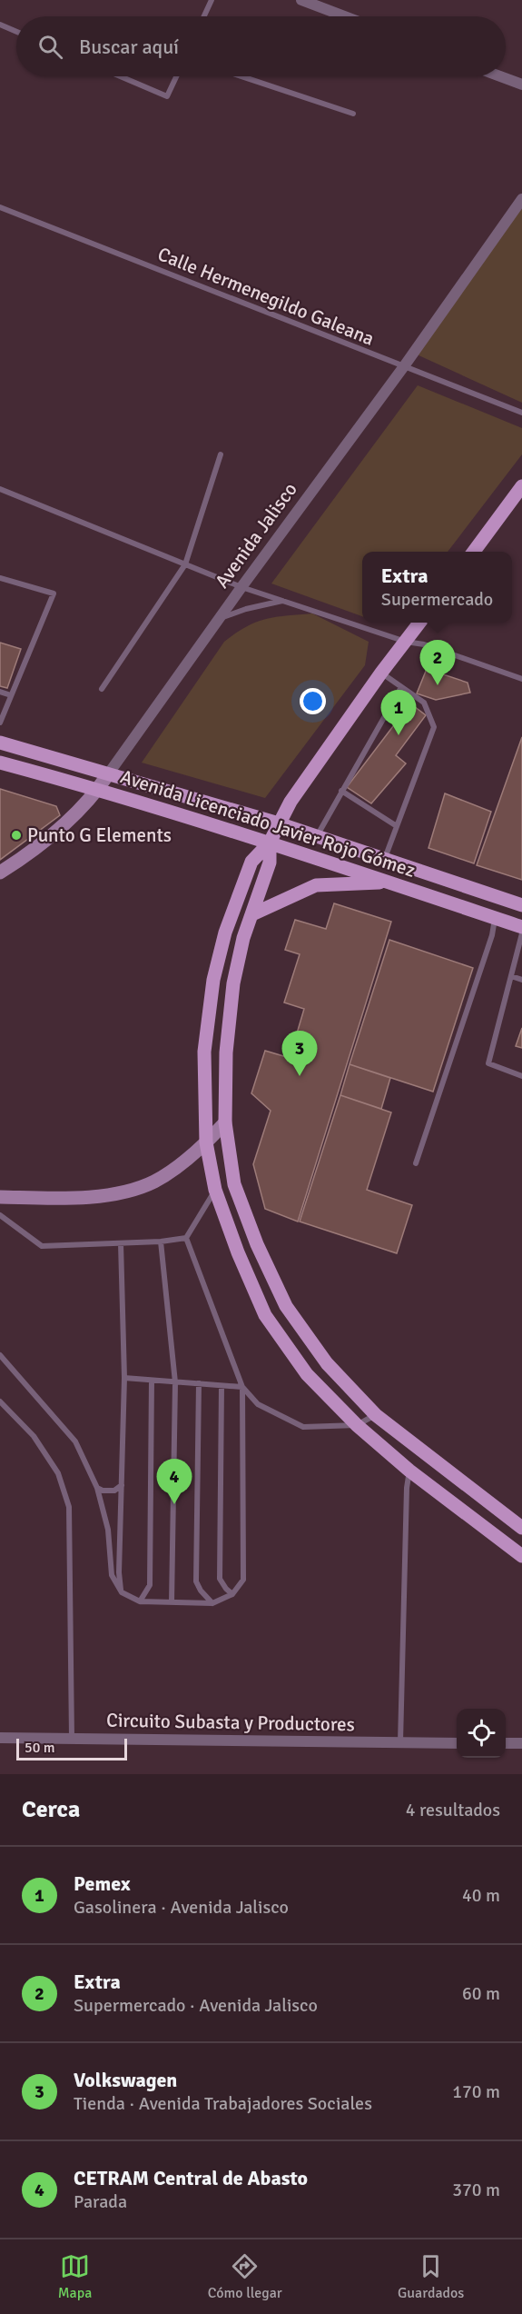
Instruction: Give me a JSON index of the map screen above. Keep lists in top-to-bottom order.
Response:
{
  "streets": {
    "main road": ["Avenida Jalisco", "Avenida Licenciado Javier Rojo Gómez"],
    "street": ["Circuito Subasta y Productores"],
    "lane": ["Calle Hermenegildo Galeana"]
  },
  "crossings": [
    ["Calle Hermenegildo Galeana", "Avenida Jalisco"],
    ["Avenida Jalisco", "Avenida Licenciado Javier Rojo Gómez"]
  ],
  "places": ["Punto G Elements"],
  "scale_bar": "50 m",
  "page": {
    "search": "Buscar aquí",
    "popup": ["Extra", "Supermercado"],
    "pins": [
      "2",
      "1",
      "3",
      "4"
    ],
    "scale": "50 m",
    "heading": ["Cerca", "4 resultados"],
    "list": [
      {
        "mark": "1",
        "name": "Pemex",
        "note": "Gasolinera · Avenida Jalisco",
        "value": "40 m"
      },
      {
        "mark": "2",
        "name": "Extra",
        "note": "Supermercado · Avenida Jalisco",
        "value": "60 m"
      },
      {
        "mark": "3",
        "name": "Volkswagen",
        "note": "Tienda · Avenida Trabajadores Sociales",
        "value": "170 m"
      },
      {
        "mark": "4",
        "name": "CETRAM Central de Abasto",
        "note": "Parada",
        "value": "370 m"
      }
    ],
    "nav": ["Mapa", "Cómo llegar", "Guardados"]
  }
}
